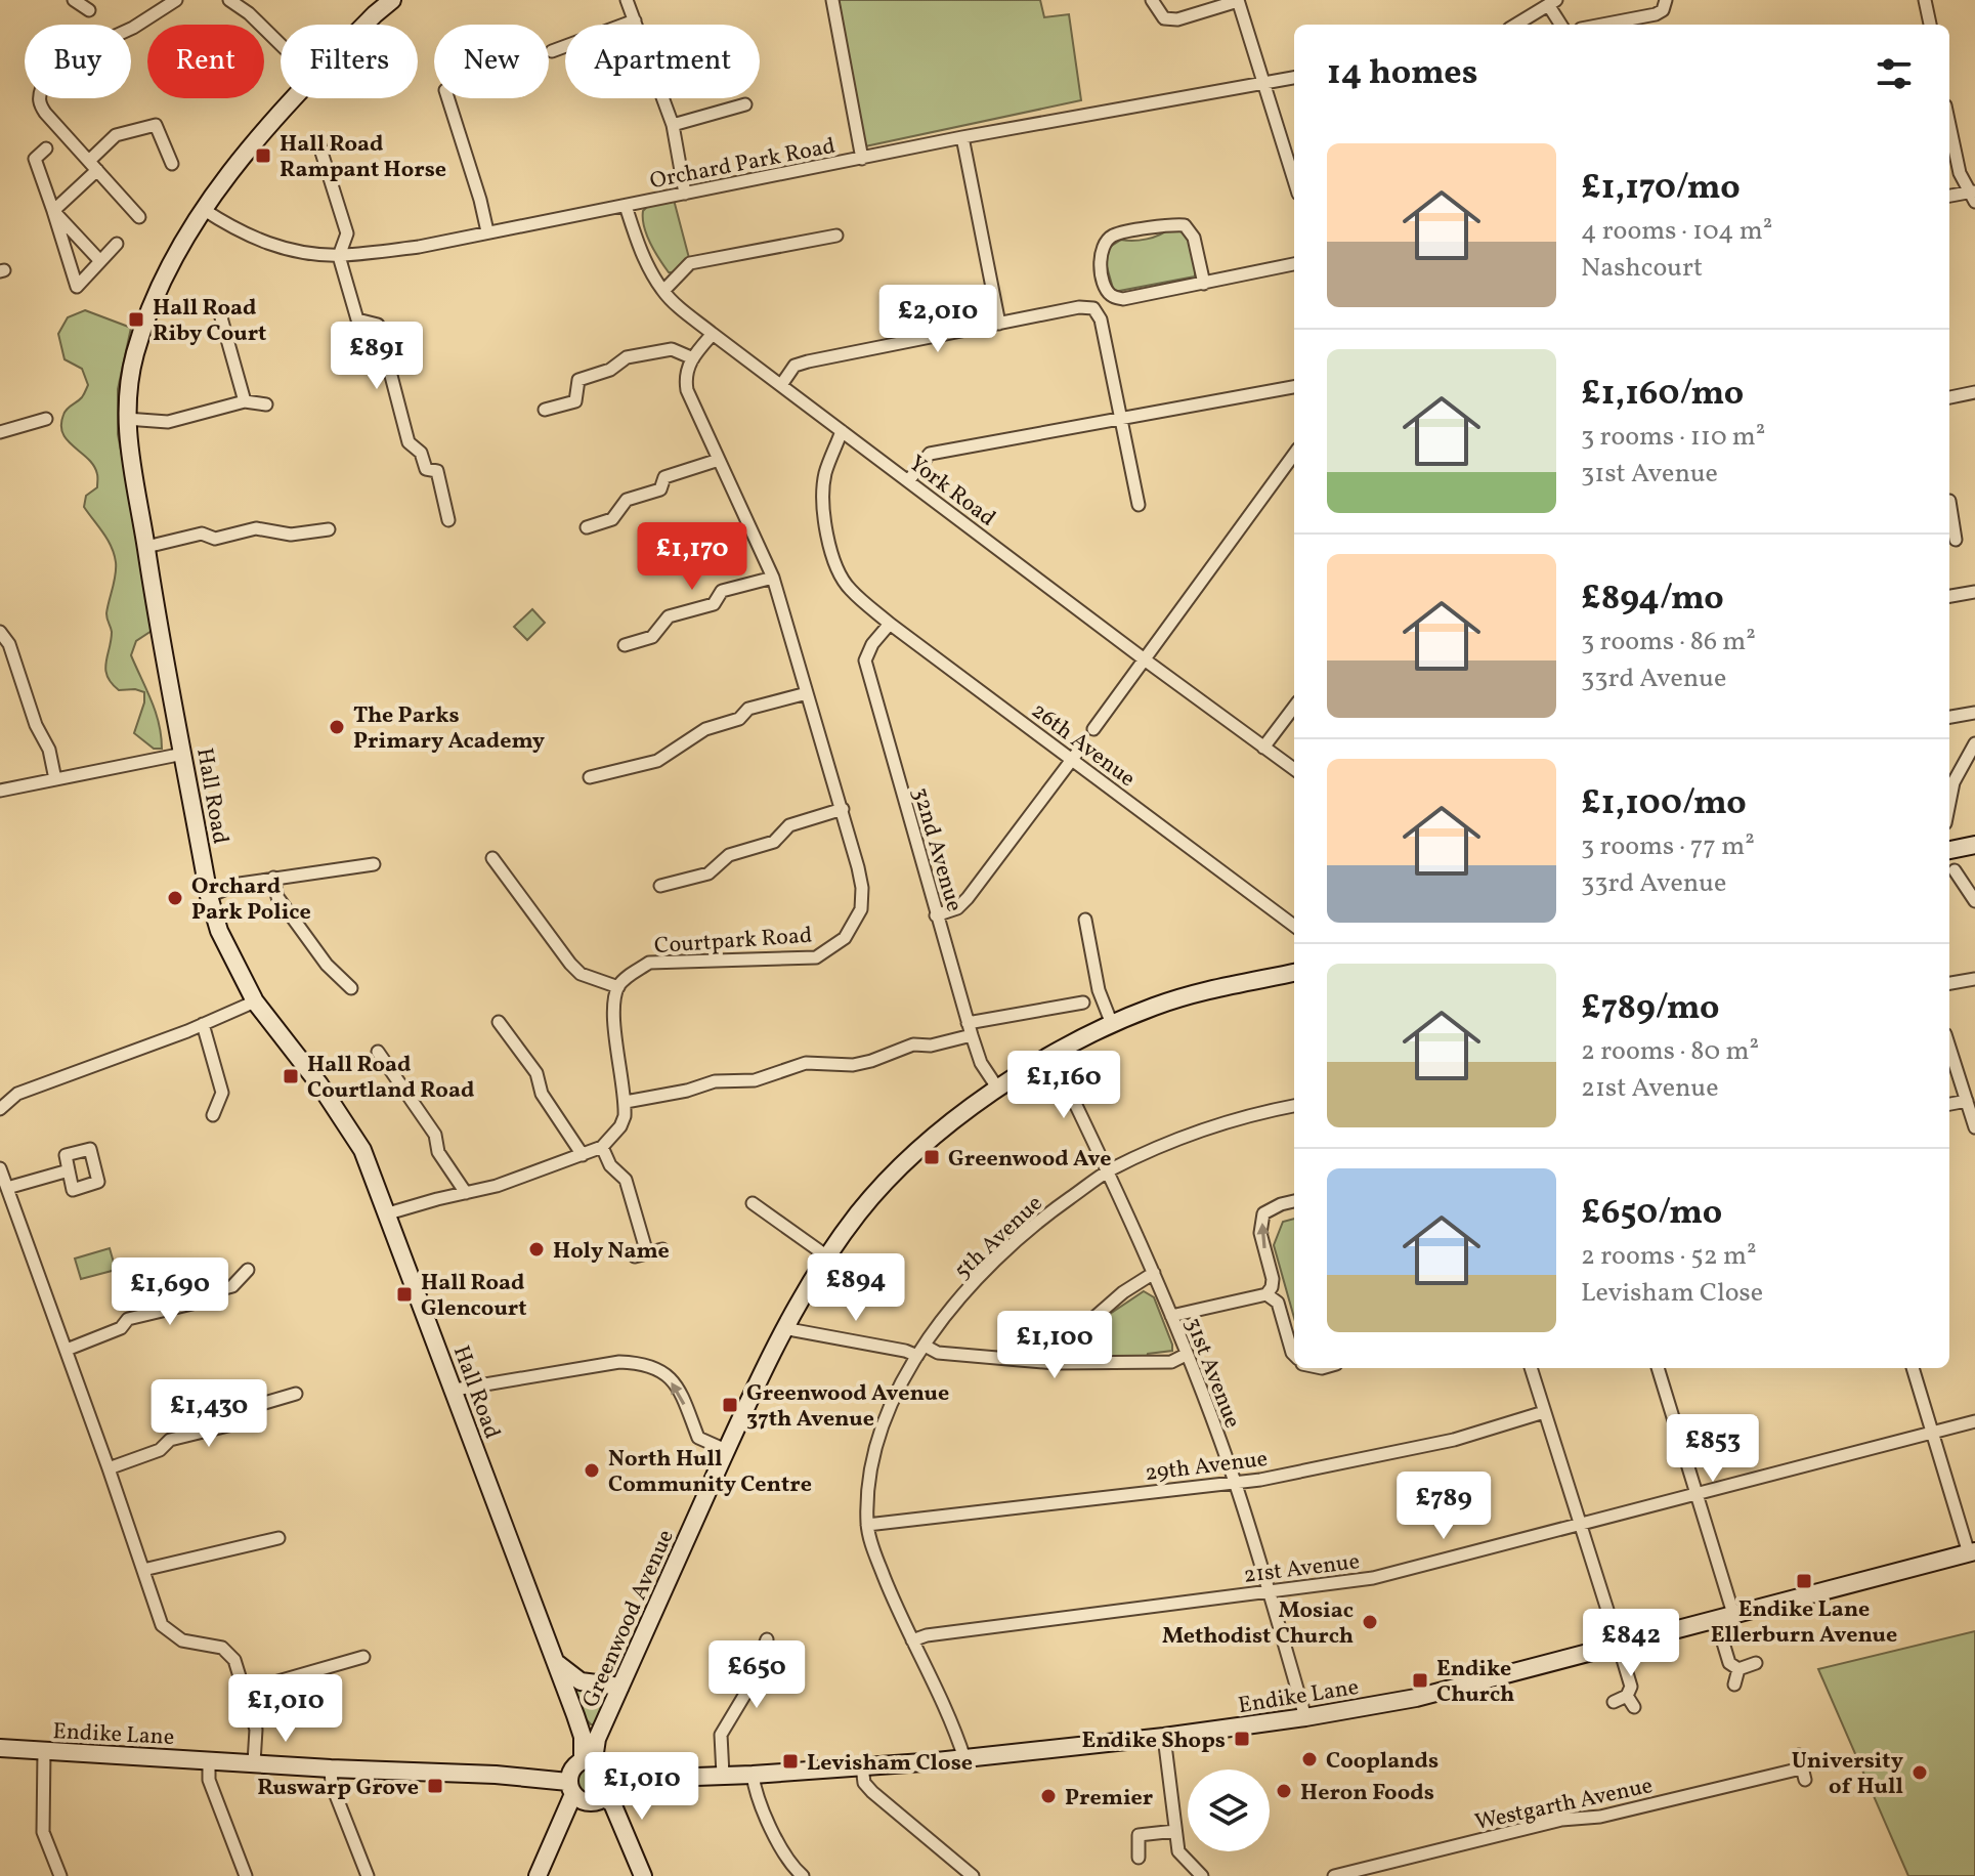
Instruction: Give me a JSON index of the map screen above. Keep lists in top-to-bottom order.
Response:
{
  "streets": {
    "street": [
      "Orchard Park Road",
      "York Road",
      "26th Avenue",
      "Hall Road",
      "32nd Avenue",
      "Courtpark Road",
      "5th Avenue",
      "31st Avenue",
      "29th Avenue",
      "21st Avenue",
      "Greenwood Avenue",
      "Endike Lane",
      "Westgarth Avenue"
    ]
  },
  "crossings": [
    ["Orchard Park Road", "York Road"],
    ["Orchard Park Road", "Hall Road"],
    ["York Road", "26th Avenue"],
    ["26th Avenue", "32nd Avenue"],
    ["Hall Road", "Greenwood Avenue"],
    ["Hall Road", "Endike Lane"],
    ["32nd Avenue", "Greenwood Avenue"],
    ["5th Avenue", "31st Avenue"],
    ["5th Avenue", "29th Avenue"],
    ["5th Avenue", "21st Avenue"],
    ["5th Avenue", "Endike Lane"],
    ["31st Avenue", "29th Avenue"],
    ["31st Avenue", "21st Avenue"],
    ["31st Avenue", "Greenwood Avenue"],
    ["31st Avenue", "Endike Lane"],
    ["Greenwood Avenue", "Endike Lane"]
  ],
  "places": {
    "transit": [
      "Hall Road Rampant Horse",
      "Hall Road Riby Court",
      "Hall Road Courtland Road",
      "Greenwood Ave",
      "Hall Road Glencourt",
      "Greenwood Avenue 37th Avenue",
      "Endike Lane Ellerburn Avenue",
      "Endike Church",
      "Endike Shops",
      "Levisham Close",
      "Ruswarp Grove"
    ],
    "other": [
      "The Parks Primary Academy",
      "Orchard Park Police",
      "Holy Name",
      "North Hull Community Centre",
      "Mosiac Methodist Church",
      "Cooplands",
      "University of Hull",
      "Heron Foods",
      "Premier"
    ]
  },
  "page": {
    "chip": [
      "Buy",
      "Rent",
      "Filters",
      "New",
      "Apartment"
    ],
    "heading": "14 homes",
    "list": [
      {
        "name": "£1,170/mo",
        "note": "4 rooms · 104 m² · Nashcourt"
      },
      {
        "name": "£1,160/mo",
        "note": "3 rooms · 110 m² · 31st Avenue"
      },
      {
        "name": "£894/mo",
        "note": "3 rooms · 86 m² · 33rd Avenue"
      },
      {
        "name": "£1,100/mo",
        "note": "3 rooms · 77 m² · 33rd Avenue"
      },
      {
        "name": "£789/mo",
        "note": "2 rooms · 80 m² · 21st Avenue"
      },
      {
        "name": "£650/mo",
        "note": "2 rooms · 52 m² · Levisham Close"
      }
    ],
    "price": [
      "£2,010",
      "£891",
      "£1,170",
      "£1,160",
      "£894",
      "£1,690",
      "£1,100",
      "£1,430",
      "£853",
      "£789",
      "£842",
      "£650",
      "£1,010",
      "£1,010"
    ]
  }
}
